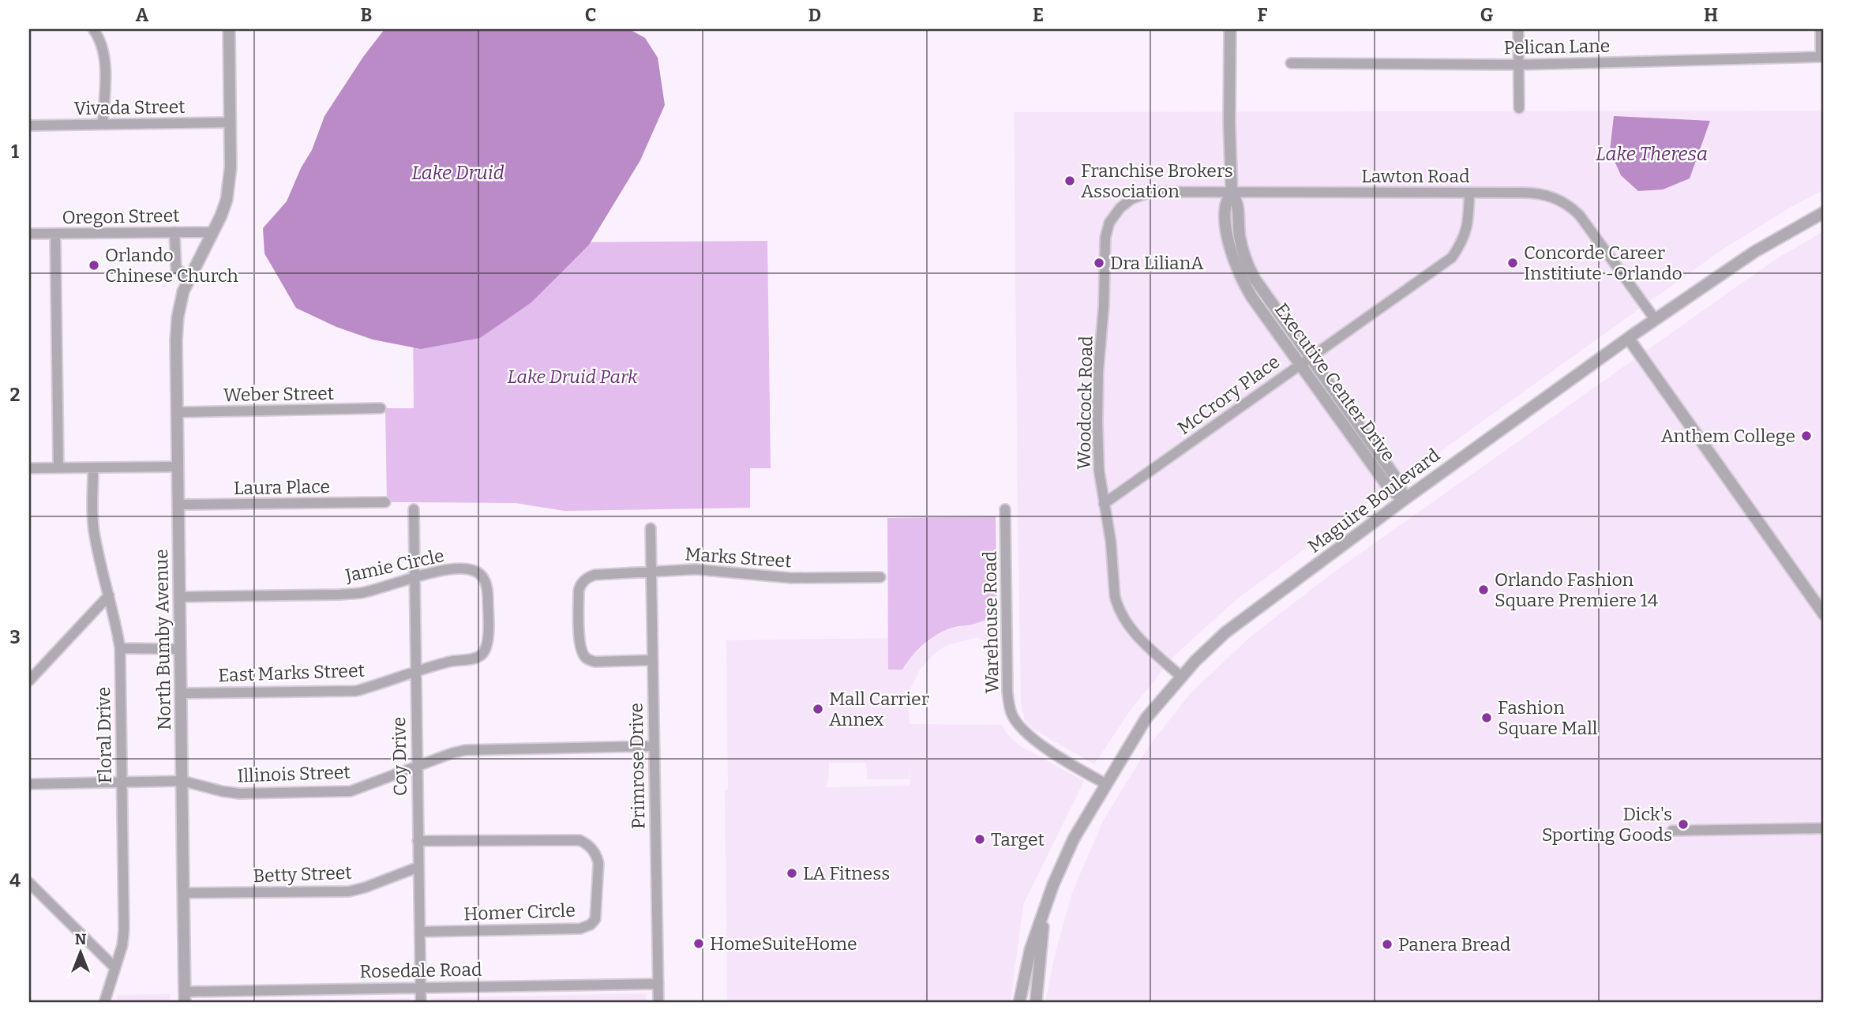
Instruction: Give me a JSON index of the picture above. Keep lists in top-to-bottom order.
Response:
{
  "streets": {
    "street": [
      "Pelican Lane",
      "Vivada Street",
      "Lawton Road",
      "Oregon Street",
      "Executive Center Drive",
      "Weber Street",
      "McCrory Place",
      "Woodcock Road",
      "Laura Place",
      "Maguire Boulevard",
      "Marks Street",
      "Jamie Circle",
      "Warehouse Road",
      "North Bumby Avenue",
      "East Marks Street",
      "Floral Drive",
      "Coy Drive",
      "Primrose Drive",
      "Illinois Street",
      "Betty Street",
      "Homer Circle",
      "Rosedale Road"
    ]
  },
  "crossings": [
    ["Vivada Street", "North Bumby Avenue"],
    ["Lawton Road", "Executive Center Drive"],
    ["Lawton Road", "McCrory Place"],
    ["Lawton Road", "Woodcock Road"],
    ["Lawton Road", "Maguire Boulevard"],
    ["Oregon Street", "North Bumby Avenue"],
    ["Executive Center Drive", "McCrory Place"],
    ["Executive Center Drive", "Maguire Boulevard"],
    ["Weber Street", "North Bumby Avenue"],
    ["McCrory Place", "Woodcock Road"],
    ["Woodcock Road", "Maguire Boulevard"],
    ["Laura Place", "North Bumby Avenue"],
    ["Maguire Boulevard", "Warehouse Road"],
    ["Marks Street", "Primrose Drive"],
    ["Jamie Circle", "North Bumby Avenue"],
    ["Jamie Circle", "East Marks Street"],
    ["Jamie Circle", "Coy Drive"],
    ["North Bumby Avenue", "East Marks Street"],
    ["North Bumby Avenue", "Illinois Street"],
    ["North Bumby Avenue", "Betty Street"],
    ["North Bumby Avenue", "Rosedale Road"],
    ["East Marks Street", "Coy Drive"],
    ["Floral Drive", "Illinois Street"],
    ["Coy Drive", "Illinois Street"],
    ["Coy Drive", "Betty Street"],
    ["Coy Drive", "Homer Circle"],
    ["Coy Drive", "Rosedale Road"],
    ["Primrose Drive", "Illinois Street"],
    ["Primrose Drive", "Rosedale Road"]
  ],
  "water": ["Lake Theresa", "Lake Druid"],
  "parks": ["Lake Druid Park"],
  "places": [
    "Franchise Brokers Association",
    "Dra LilianA",
    "Concorde Career Institiute -Orlando",
    "Orlando Chinese Church",
    "Anthem College",
    "Orlando Fashion Square Premiere 14",
    "Mall Carrier Annex",
    "Fashion Square Mall",
    "Dick's Sporting Goods",
    "Target",
    "LA Fitness",
    "HomeSuiteHome",
    "Panera Bread"
  ],
  "north": "top",
  "grid": {
    "columns": [
      "A",
      "B",
      "C",
      "D",
      "E",
      "F",
      "G",
      "H"
    ],
    "rows": [
      "1",
      "2",
      "3",
      "4"
    ]
  }
}
